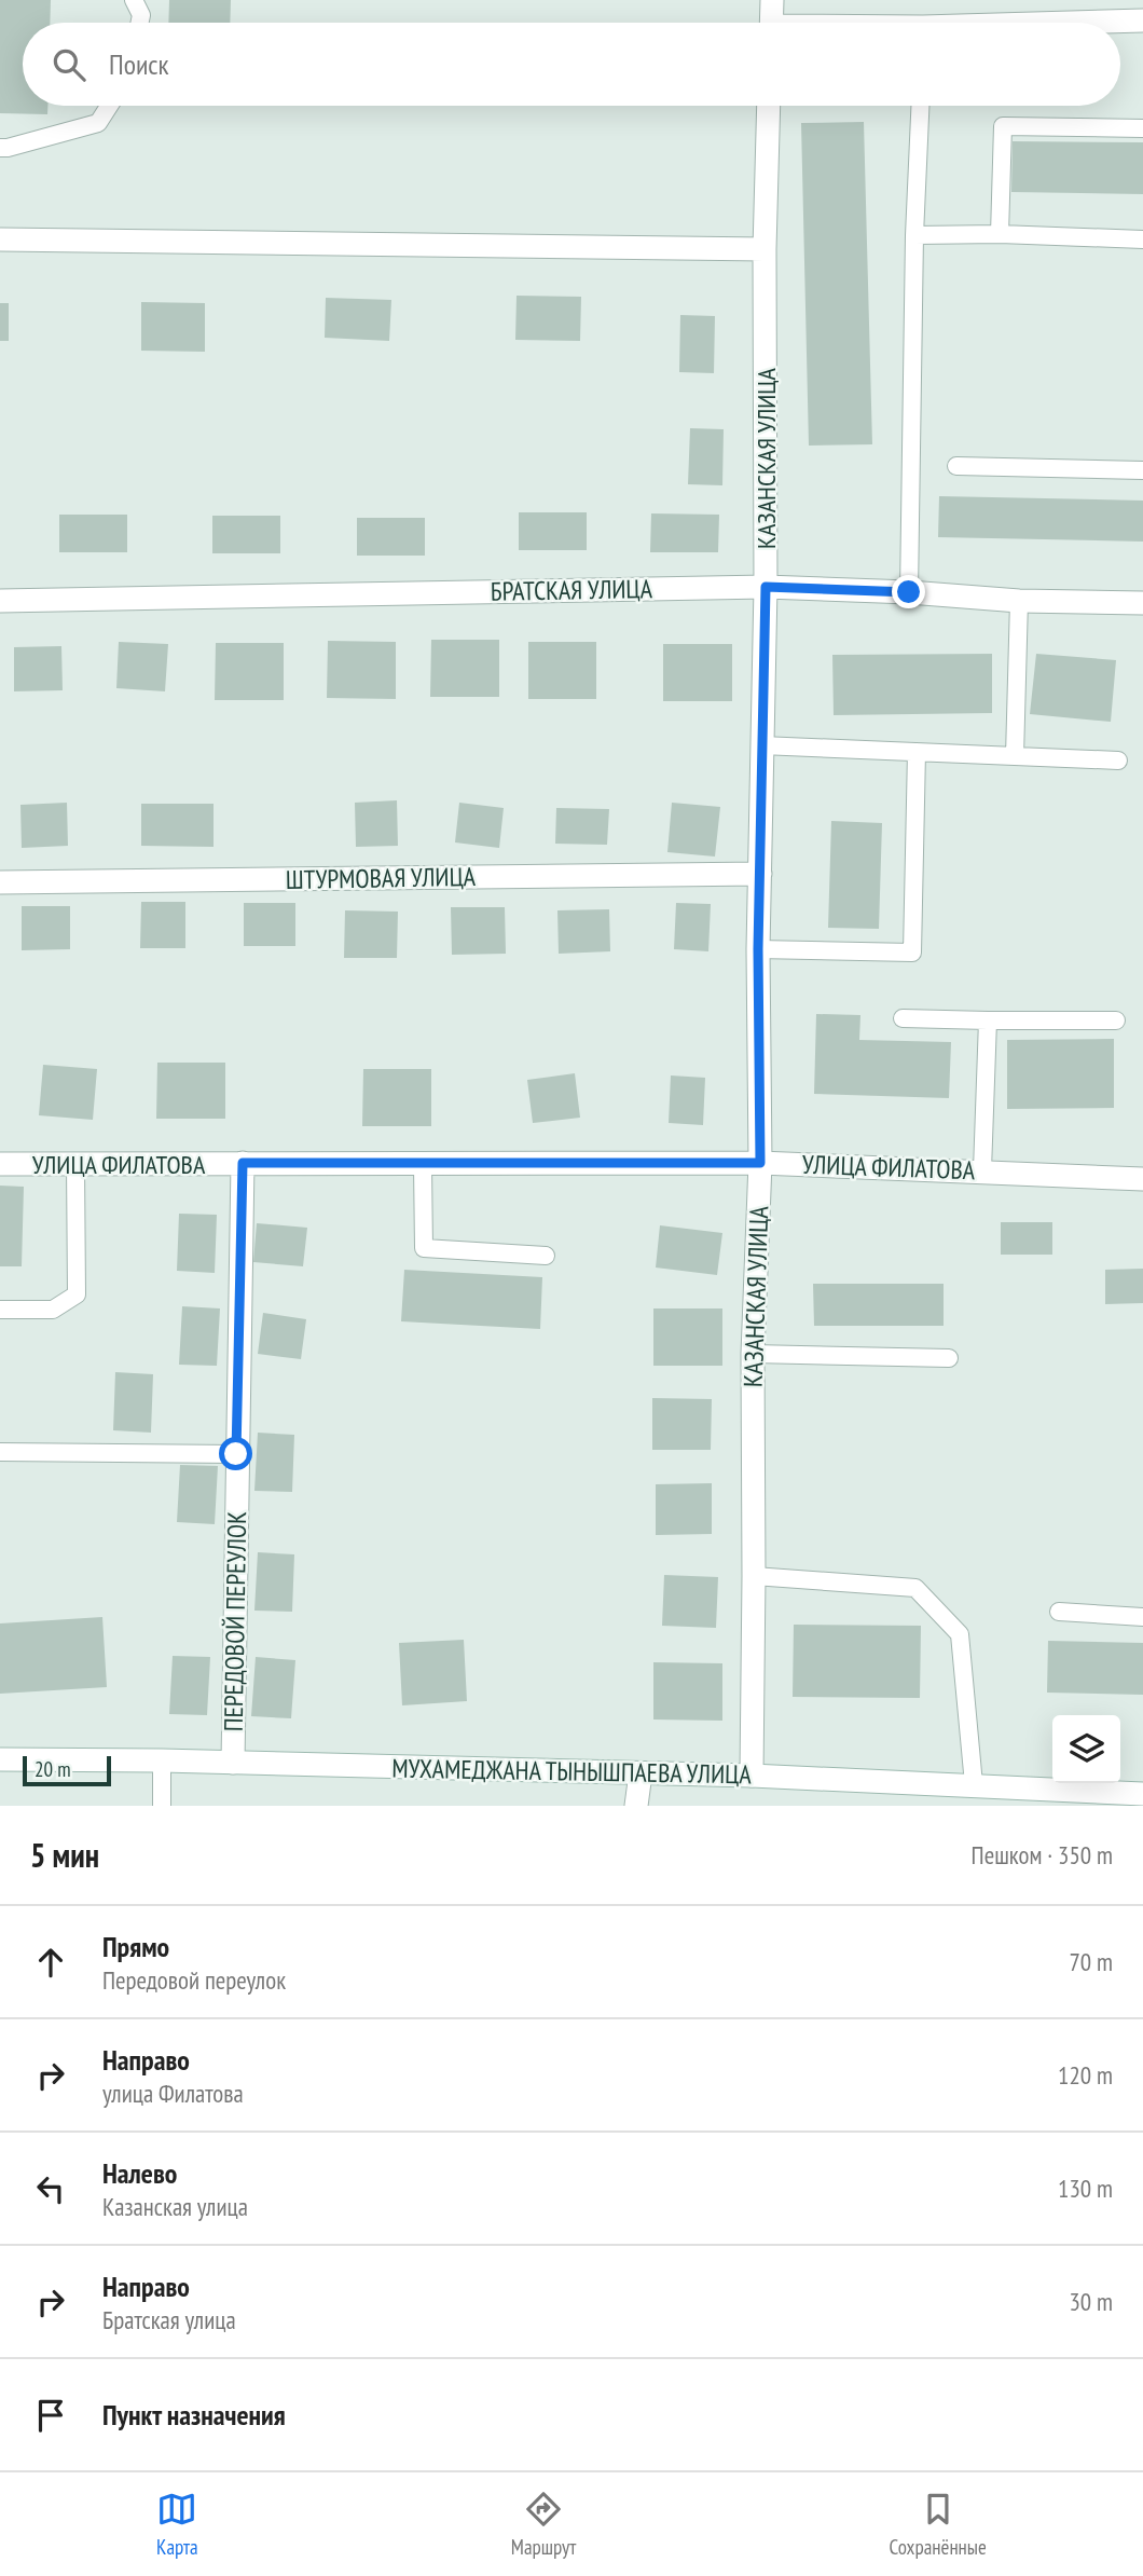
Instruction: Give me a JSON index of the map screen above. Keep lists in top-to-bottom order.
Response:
{
  "streets": {
    "street": [
      "КАЗАНСКАЯ УЛИЦА",
      "БРАТСКАЯ УЛИЦА",
      "ШТУРМОВАЯ УЛИЦА",
      "УЛИЦА ФИЛАТОВА",
      "ПЕРЕДОВОЙ ПЕРЕУЛОК",
      "МУХАМЕДЖАНА ТЫНЫШПАЕВА УЛИЦА"
    ]
  },
  "crossings": [
    ["КАЗАНСКАЯ УЛИЦА", "БРАТСКАЯ УЛИЦА"],
    ["КАЗАНСКАЯ УЛИЦА", "ШТУРМОВАЯ УЛИЦА"],
    ["КАЗАНСКАЯ УЛИЦА", "УЛИЦА ФИЛАТОВА"],
    ["КАЗАНСКАЯ УЛИЦА", "МУХАМЕДЖАНА ТЫНЫШПАЕВА УЛИЦА"],
    ["УЛИЦА ФИЛАТОВА", "ПЕРЕДОВОЙ ПЕРЕУЛОК"],
    ["ПЕРЕДОВОЙ ПЕРЕУЛОК", "МУХАМЕДЖАНА ТЫНЫШПАЕВА УЛИЦА"]
  ],
  "scale_bar": "20 m",
  "page": {
    "search": "Поиск",
    "scale": "20 m",
    "heading": ["5 мин", "Пешком · 350 m"],
    "list": [
      ["Прямо", "Передовой переулок", "70 m"],
      ["Направо", "улица Филатова", "120 m"],
      ["Налево", "Казанская улица", "130 m"],
      ["Направо", "Братская улица", "30 m"],
      "Пункт назначения"
    ],
    "nav": ["Карта", "Маршрут", "Сохранённые"]
  }
}
